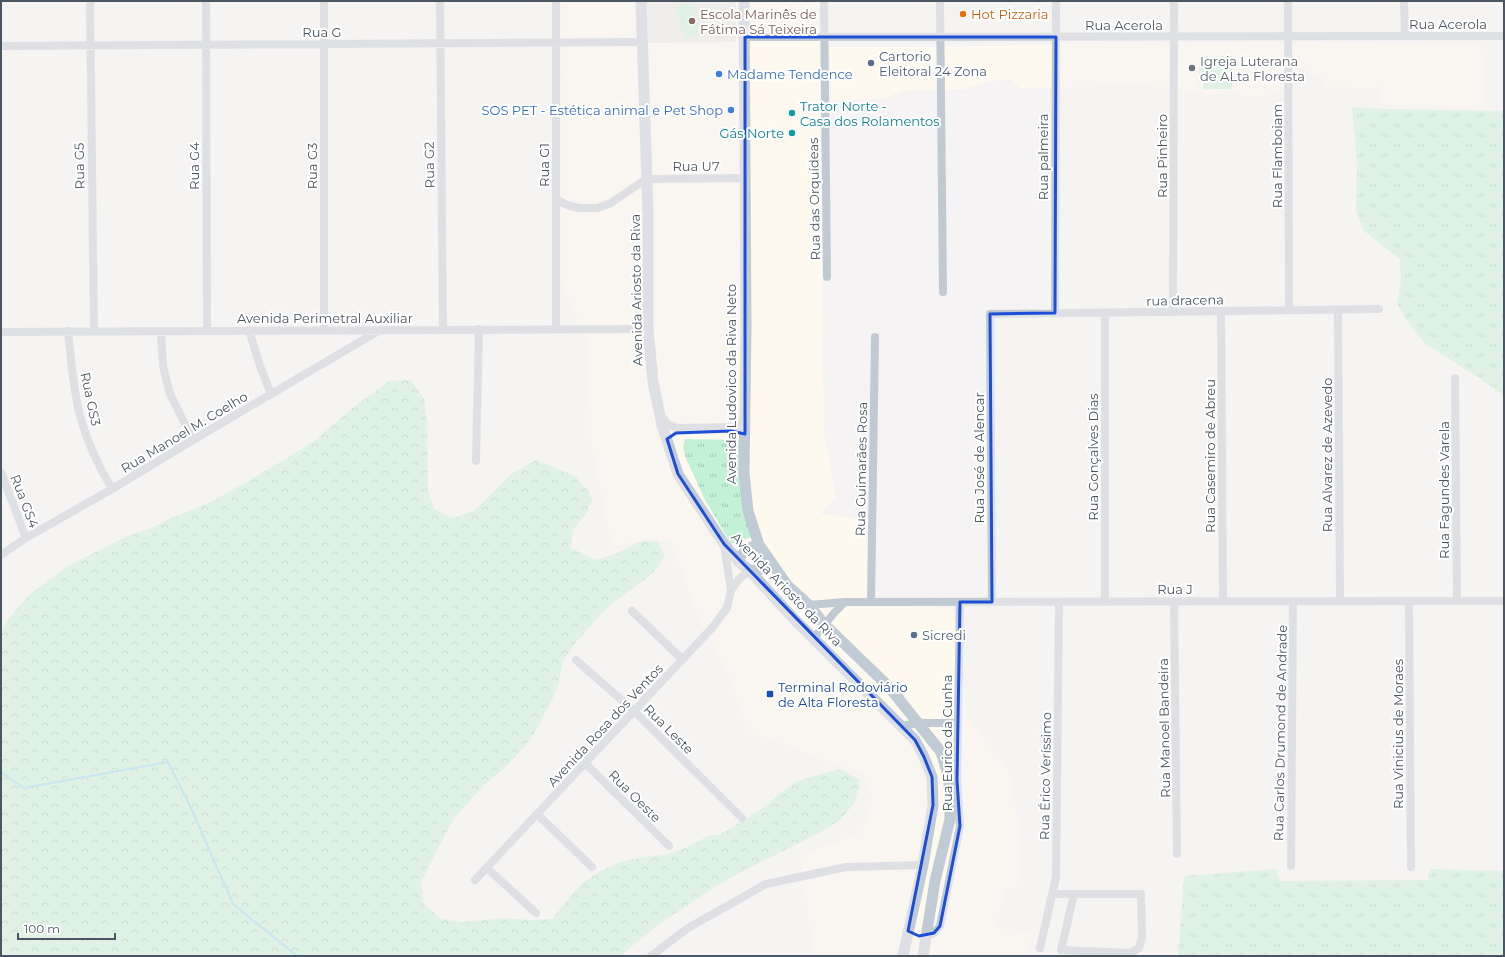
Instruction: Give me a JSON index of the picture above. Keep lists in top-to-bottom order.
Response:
{
  "streets": {
    "street": [
      "Rua Acerola",
      "Rua G",
      "Rua Pinheiro",
      "Rua Flamboiam",
      "Rua palmeira",
      "Rua G2",
      "Rua G1",
      "Rua G5",
      "Rua G4",
      "Rua G3",
      "Rua U7",
      "Rua das Orquídeas",
      "Avenida Ariosto da Riva",
      "rua dracena",
      "Avenida Perimetral Auxiliar",
      "Avenida Ludovico da Riva Neto",
      "Rua GS3",
      "Rua Manoel M. Coelho",
      "Rua Alvarez de Azevedo",
      "Rua Casemiro de Abreu",
      "Rua Gonçalves Dias",
      "Rua José de Alencar",
      "Rua Guimarães Rosa",
      "Rua Fagundes Varela",
      "Rua GS4",
      "Rua J",
      "Avenida Rosa dos Ventos",
      "Rua Manoel Bandeira",
      "Rua Leste",
      "Rua Carlos Drumond de Andrade",
      "Rua Vinicius de Moraes",
      "Rua Eurico da Cunha",
      "Rua Érico Veríssimo",
      "Rua Oeste"
    ]
  },
  "crossings": [
    ["Rua Acerola", "Rua Pinheiro"],
    ["Rua Acerola", "Rua Flamboiam"],
    ["Rua Acerola", "Rua palmeira"],
    ["Rua Acerola", "Rua das Orquídeas"],
    ["Rua Acerola", "Avenida Ludovico da Riva Neto"],
    ["Rua G", "Rua G2"],
    ["Rua G", "Rua G1"],
    ["Rua G", "Rua G5"],
    ["Rua G", "Rua G4"],
    ["Rua G", "Rua G3"],
    ["Rua G", "Avenida Ariosto da Riva"],
    ["Rua Pinheiro", "rua dracena"],
    ["Rua Flamboiam", "rua dracena"],
    ["Rua palmeira", "rua dracena"],
    ["Rua G2", "Avenida Perimetral Auxiliar"],
    ["Rua G1", "Avenida Perimetral Auxiliar"],
    ["Rua G5", "Avenida Perimetral Auxiliar"],
    ["Rua G4", "Avenida Perimetral Auxiliar"],
    ["Rua G3", "Avenida Perimetral Auxiliar"],
    ["Rua U7", "Avenida Ariosto da Riva"],
    ["Rua U7", "Avenida Ludovico da Riva Neto"],
    ["Avenida Ariosto da Riva", "Avenida Perimetral Auxiliar"],
    ["Avenida Ariosto da Riva", "Avenida Rosa dos Ventos"],
    ["rua dracena", "Rua Alvarez de Azevedo"],
    ["rua dracena", "Rua Casemiro de Abreu"],
    ["rua dracena", "Rua Gonçalves Dias"],
    ["rua dracena", "Rua José de Alencar"],
    ["Avenida Perimetral Auxiliar", "Rua GS3"],
    ["Avenida Perimetral Auxiliar", "Rua Manoel M. Coelho"],
    ["Avenida Ludovico da Riva Neto", "Rua J"],
    ["Avenida Ludovico da Riva Neto", "Rua Eurico da Cunha"],
    ["Rua GS3", "Rua Manoel M. Coelho"],
    ["Rua Manoel M. Coelho", "Rua GS4"],
    ["Rua Alvarez de Azevedo", "Rua J"],
    ["Rua Casemiro de Abreu", "Rua J"],
    ["Rua Gonçalves Dias", "Rua J"],
    ["Rua José de Alencar", "Rua J"],
    ["Rua Guimarães Rosa", "Rua J"],
    ["Rua Fagundes Varela", "Rua J"],
    ["Rua J", "Rua Manoel Bandeira"],
    ["Rua J", "Rua Carlos Drumond de Andrade"],
    ["Rua J", "Rua Vinicius de Moraes"],
    ["Rua J", "Rua Eurico da Cunha"],
    ["Rua J", "Rua Érico Veríssimo"],
    ["Avenida Rosa dos Ventos", "Rua Leste"],
    ["Avenida Rosa dos Ventos", "Rua Oeste"]
  ],
  "places": {
    "other": [
      "Hot Pizzaria",
      "Escola Marinês de Fátima Sá Teixeira",
      "Cartorio Eleitoral 24 Zona",
      "Igreja Luterana de ALta Floresta",
      "Madame Tendence",
      "SOS PET - Estética animal e Pet Shop",
      "Trator Norte - Casa dos Rolamentos",
      "Gás Norte",
      "Sicredi"
    ],
    "transit": ["Terminal Rodoviário de Alta Floresta"]
  },
  "scale_bar": "100 m"
}
